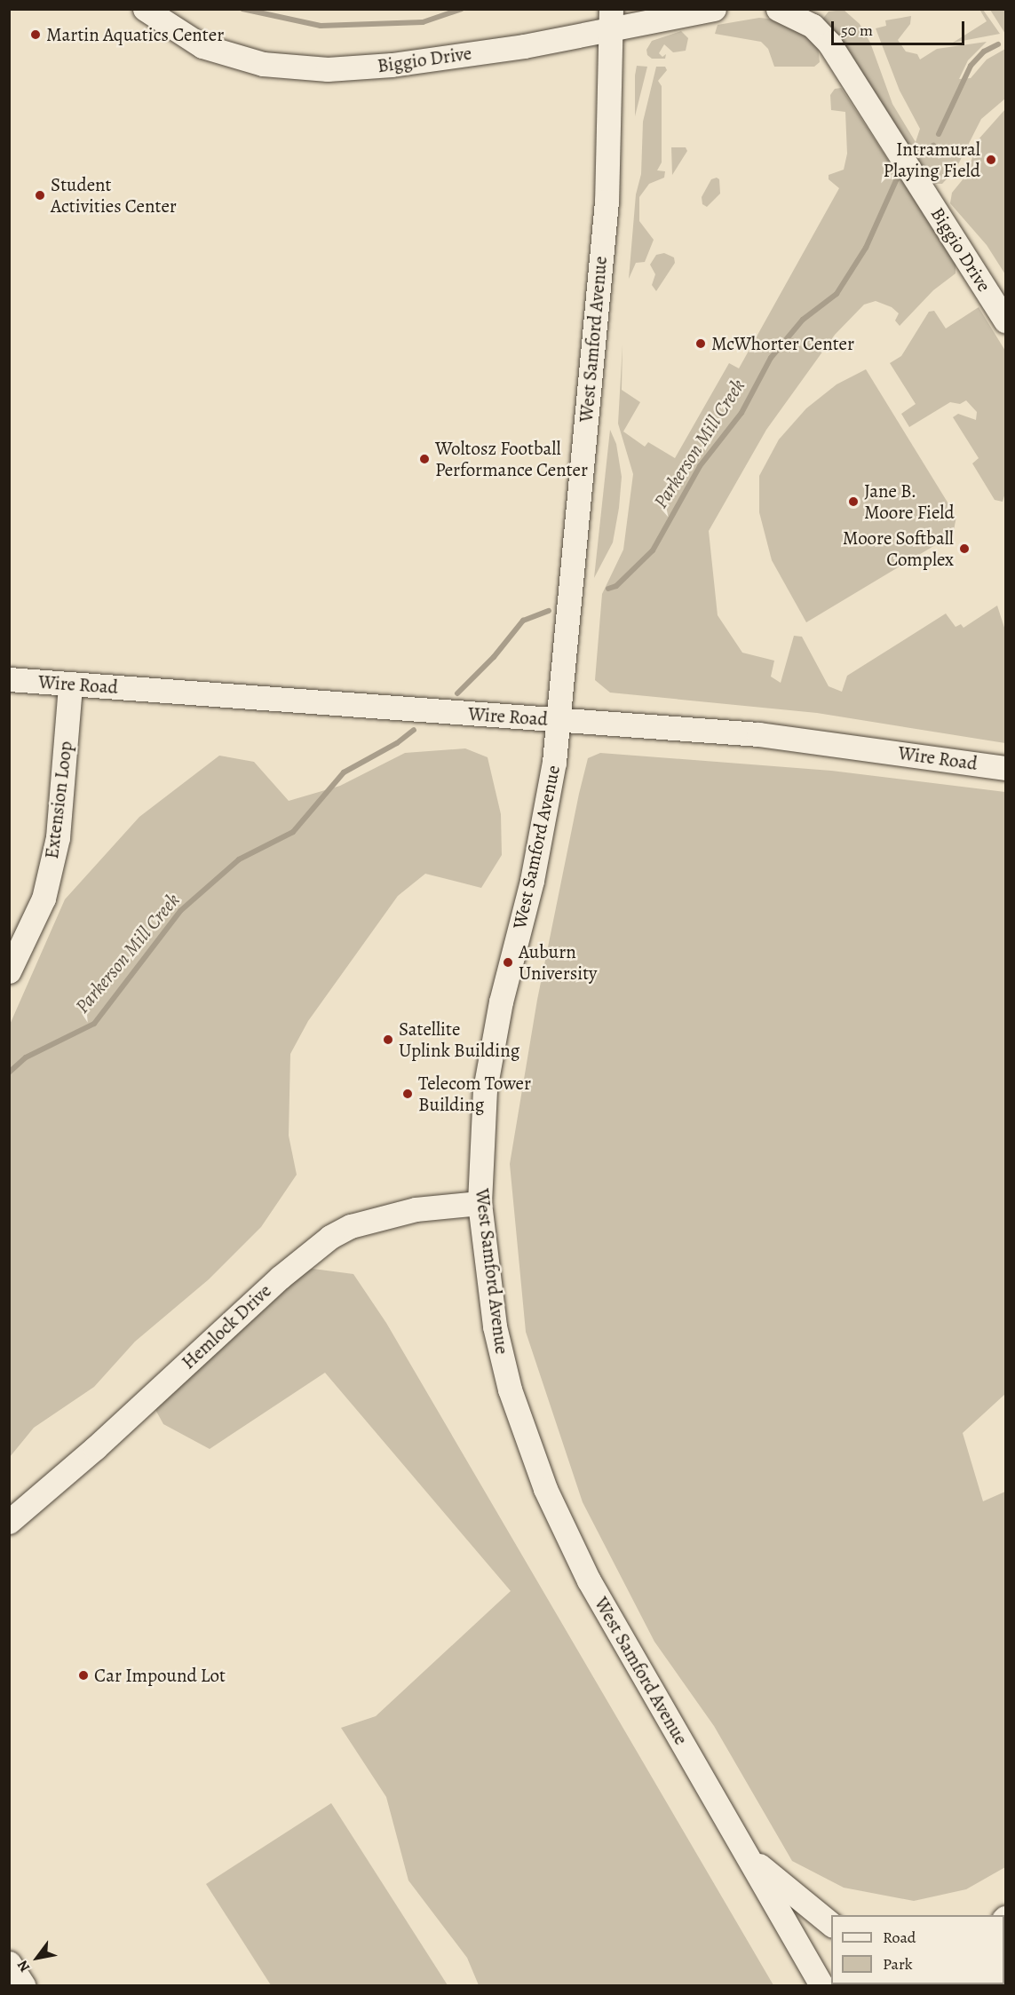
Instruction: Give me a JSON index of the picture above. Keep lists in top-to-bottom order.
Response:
{
  "streets": {
    "street": [
      "Biggio Drive",
      "West Samford Avenue",
      "Wire Road",
      "Extension Loop",
      "Hemlock Drive"
    ]
  },
  "crossings": [
    ["Biggio Drive", "West Samford Avenue"],
    ["West Samford Avenue", "Wire Road"],
    ["West Samford Avenue", "Hemlock Drive"],
    ["Wire Road", "Extension Loop"]
  ],
  "water": ["Parkerson Mill Creek"],
  "places": [
    "Martin Aquatics Center",
    "Intramural Playing Field",
    "Student Activities Center",
    "McWhorter Center",
    "Woltosz Football Performance Center",
    "Jane B. Moore Field",
    "Moore Softball Complex",
    "Auburn University",
    "Satellite Uplink Building",
    "Telecom Tower Building",
    "Car Impound Lot"
  ],
  "legend": ["Road", "Park"],
  "scale_bar": "50 m",
  "north": "bottom left"
}
